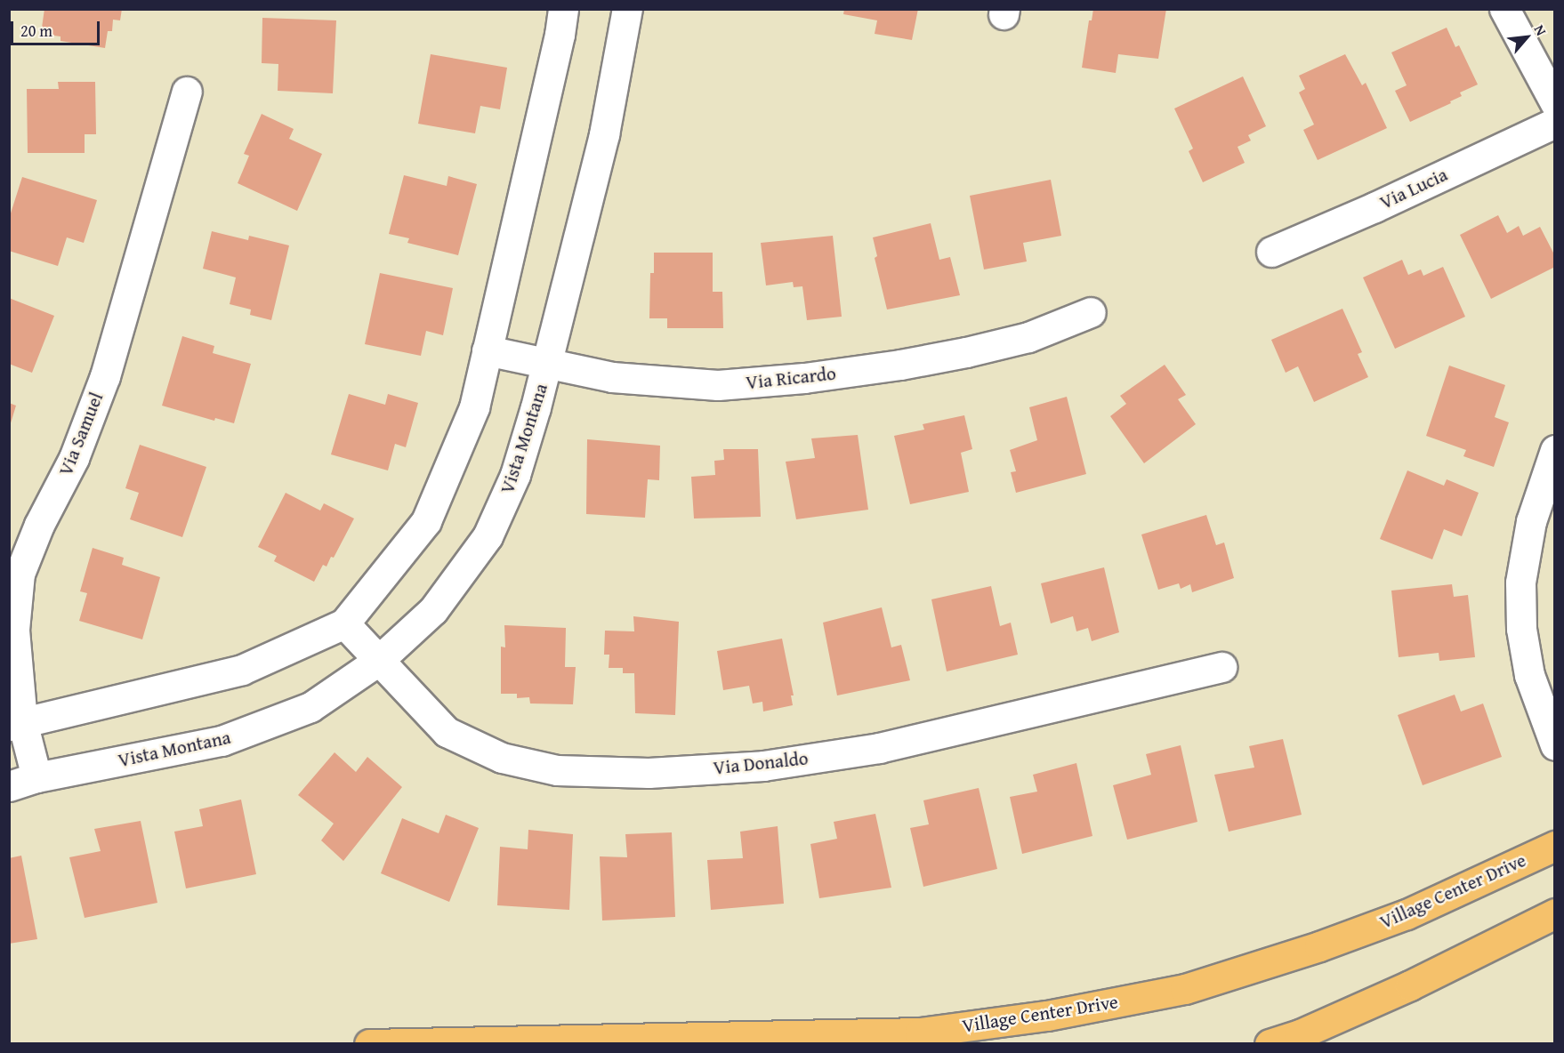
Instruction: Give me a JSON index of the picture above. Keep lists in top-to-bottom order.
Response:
{
  "streets": {
    "main road": ["Village Center Drive"],
    "street": [
      "Via Lucia",
      "Via Ricardo",
      "Via Samuel",
      "Vista Montana",
      "Via Donaldo"
    ]
  },
  "crossings": [
    ["Via Ricardo", "Vista Montana"],
    ["Via Samuel", "Vista Montana"],
    ["Vista Montana", "Via Donaldo"]
  ],
  "scale_bar": "20 m",
  "north": "top right"
}
